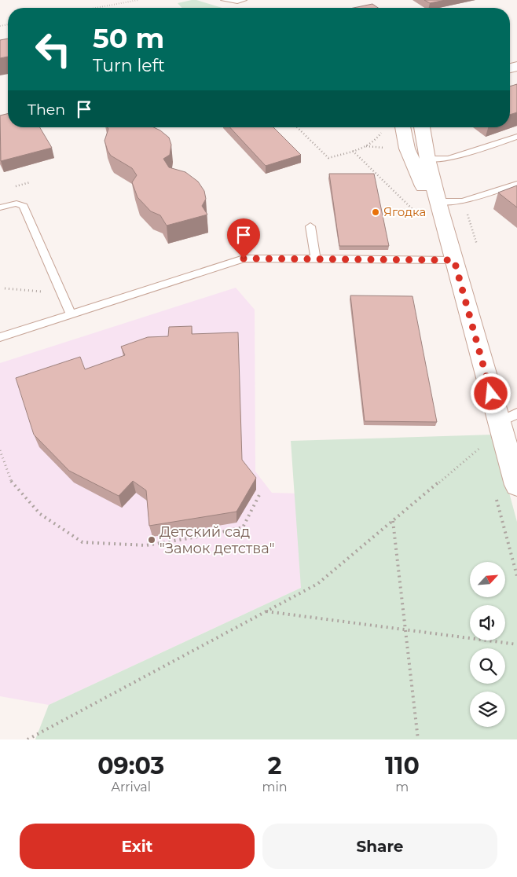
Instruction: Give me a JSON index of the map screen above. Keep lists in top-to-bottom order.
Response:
{
  "places": ["Ягодка", "Детский сад \"Замок детства\""],
  "north": "top right",
  "page": {
    "turn": ["50 m", "Turn left"],
    "then": "Then",
    "eta": [
      "09:03",
      "Arrival",
      "2",
      "min",
      "110",
      "m"
    ],
    "buttons": ["Exit", "Share"]
  }
}
